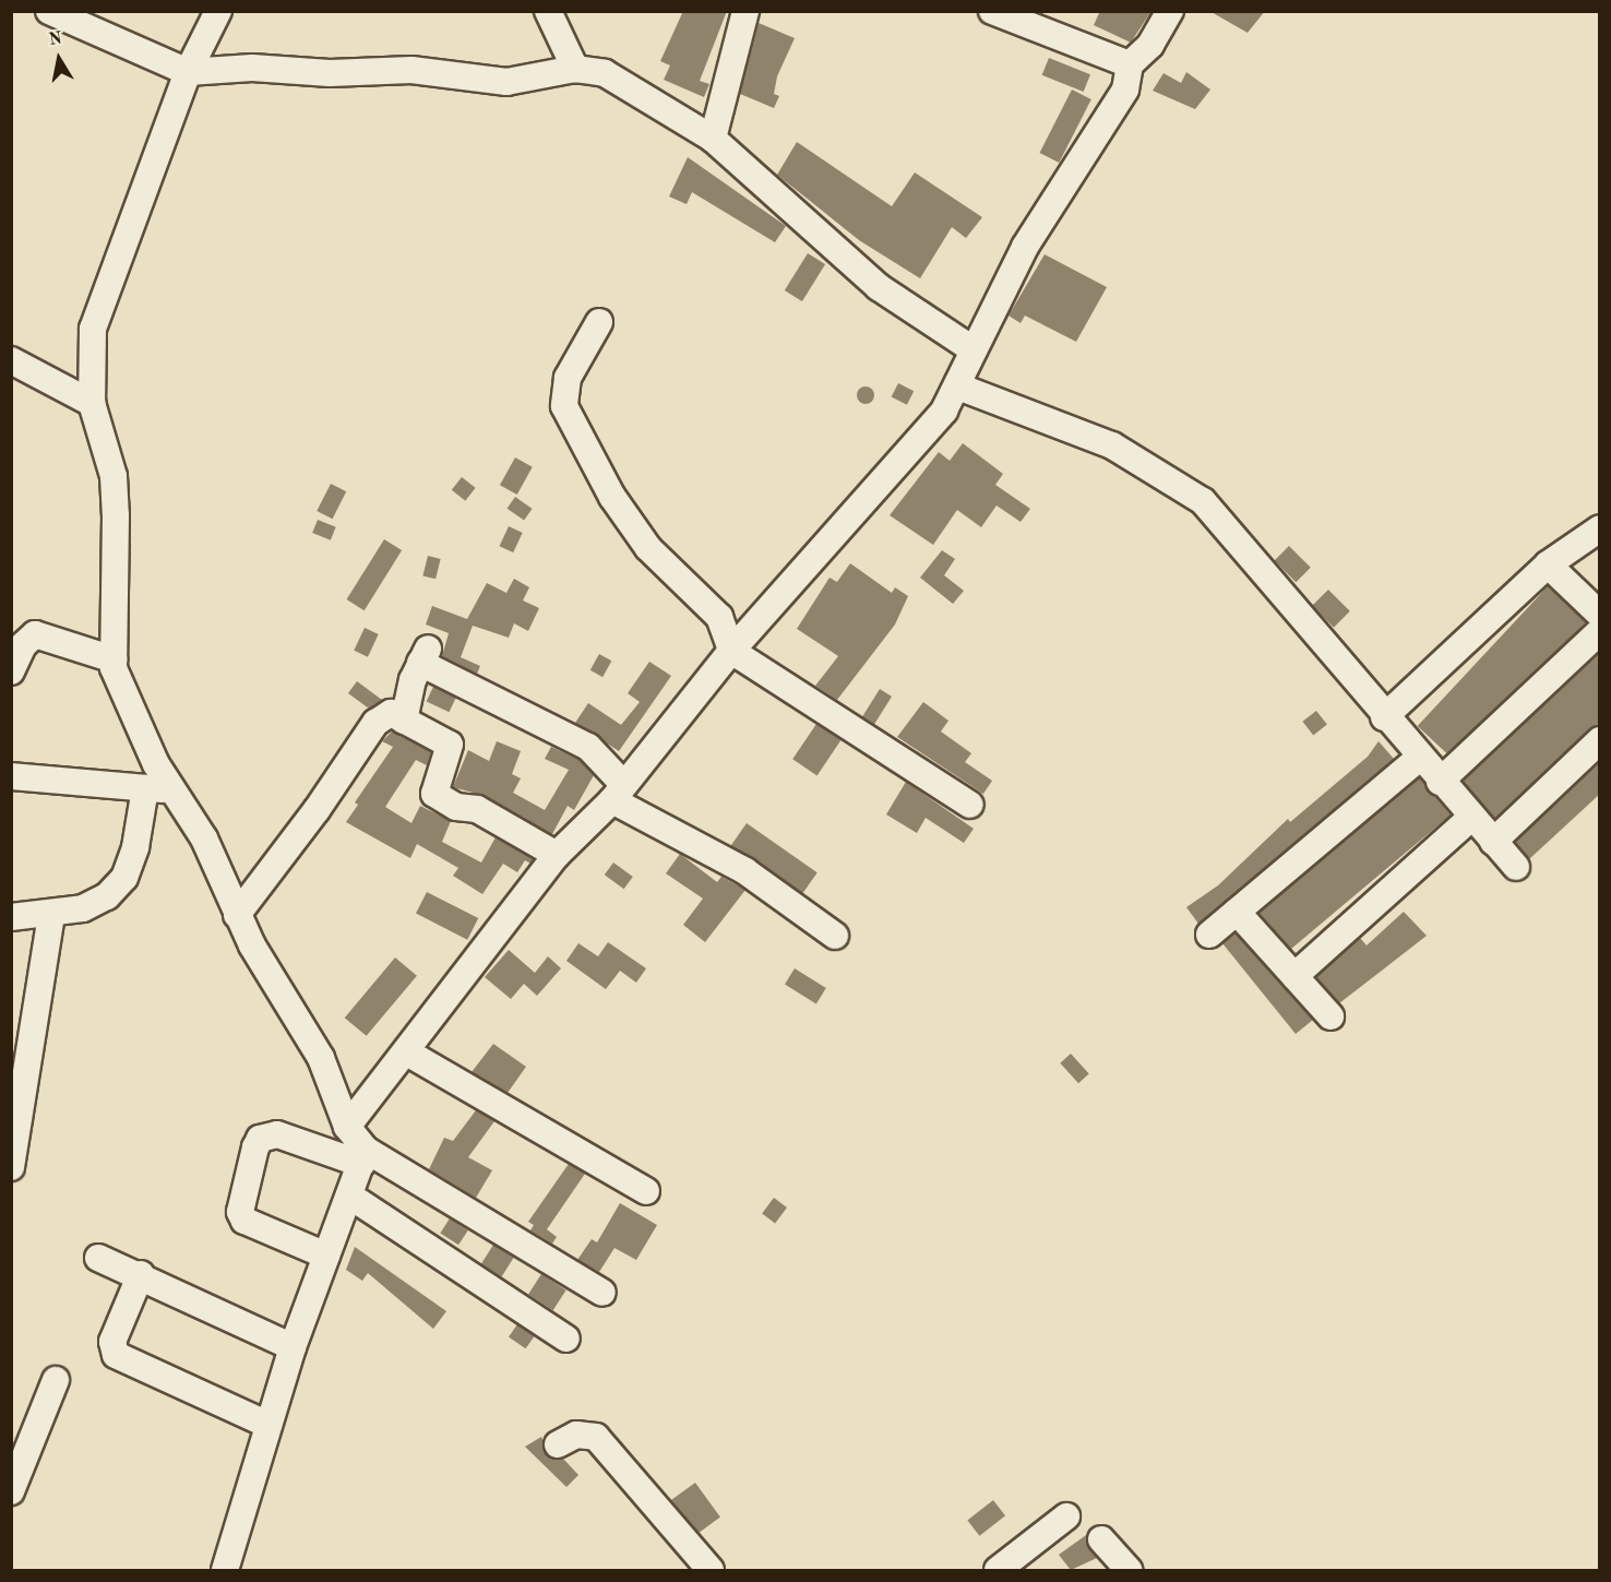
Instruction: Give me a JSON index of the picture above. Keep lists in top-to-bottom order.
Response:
{
  "north": "top"
}
